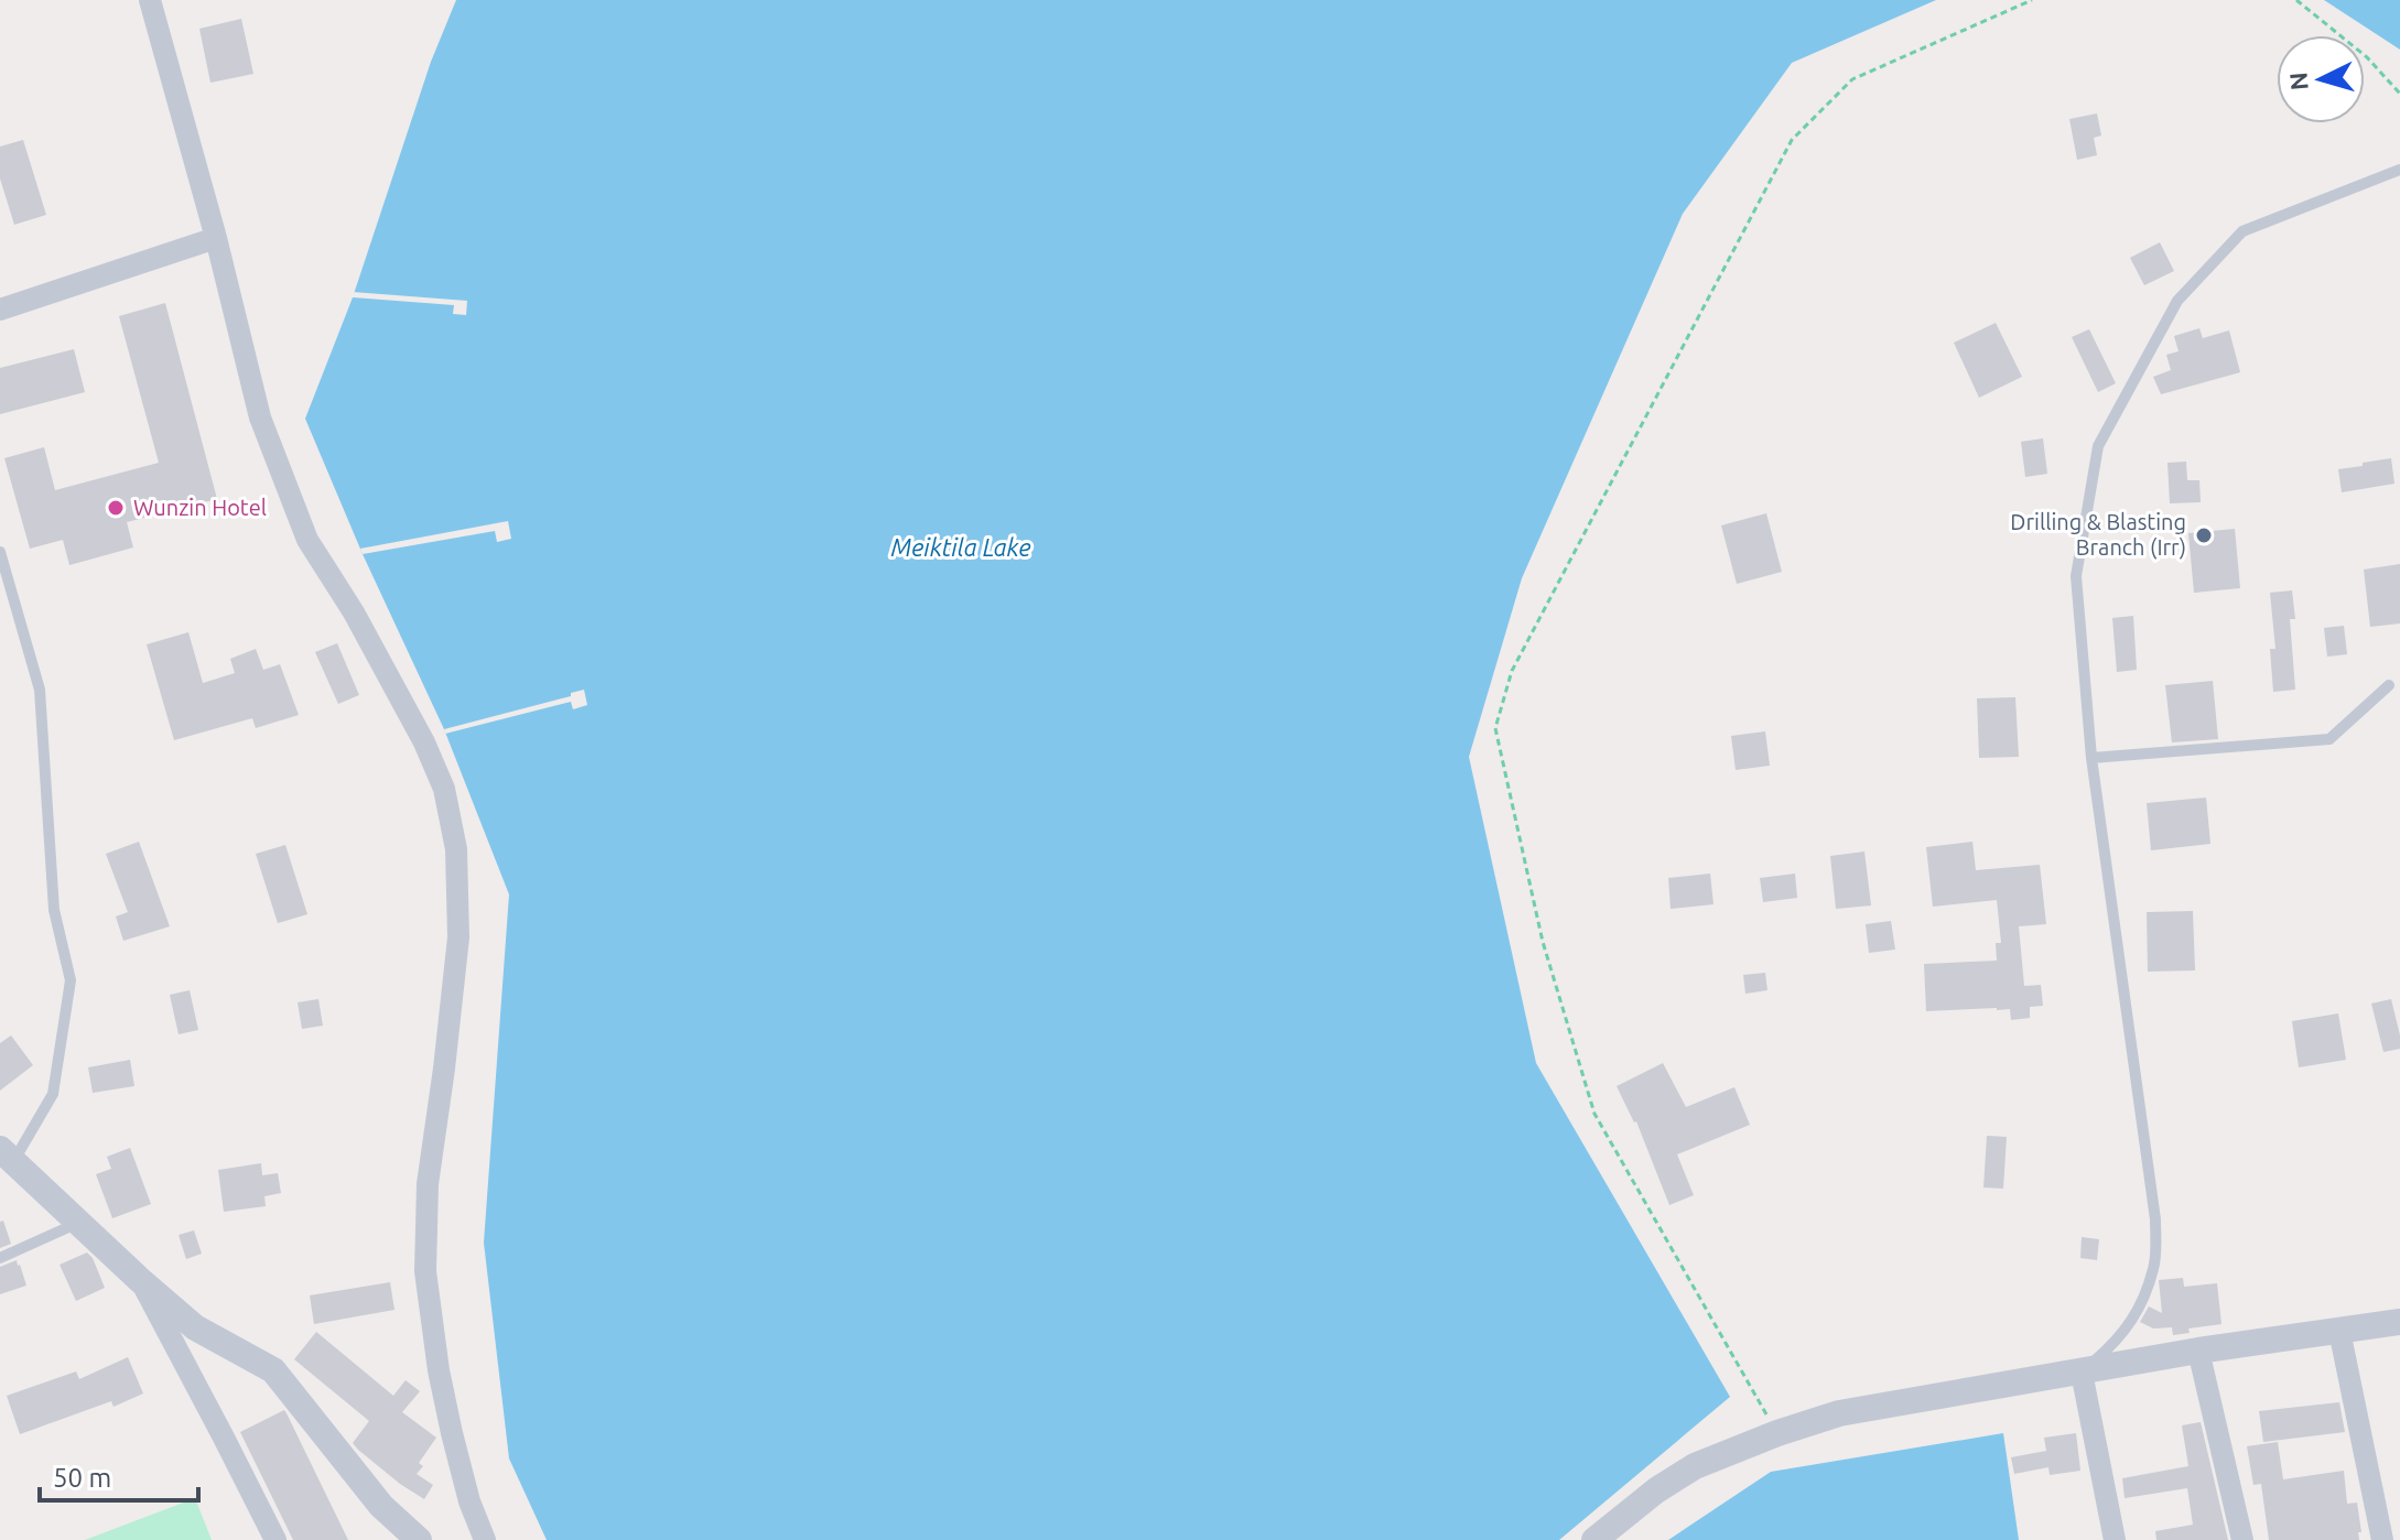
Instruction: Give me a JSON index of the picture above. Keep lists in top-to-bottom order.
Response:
{
  "water": ["Meiktila Lake"],
  "places": ["Wunzin Hotel", "Drilling & Blasting Branch (Irr)"],
  "scale_bar": "50 m",
  "north": "left"
}
